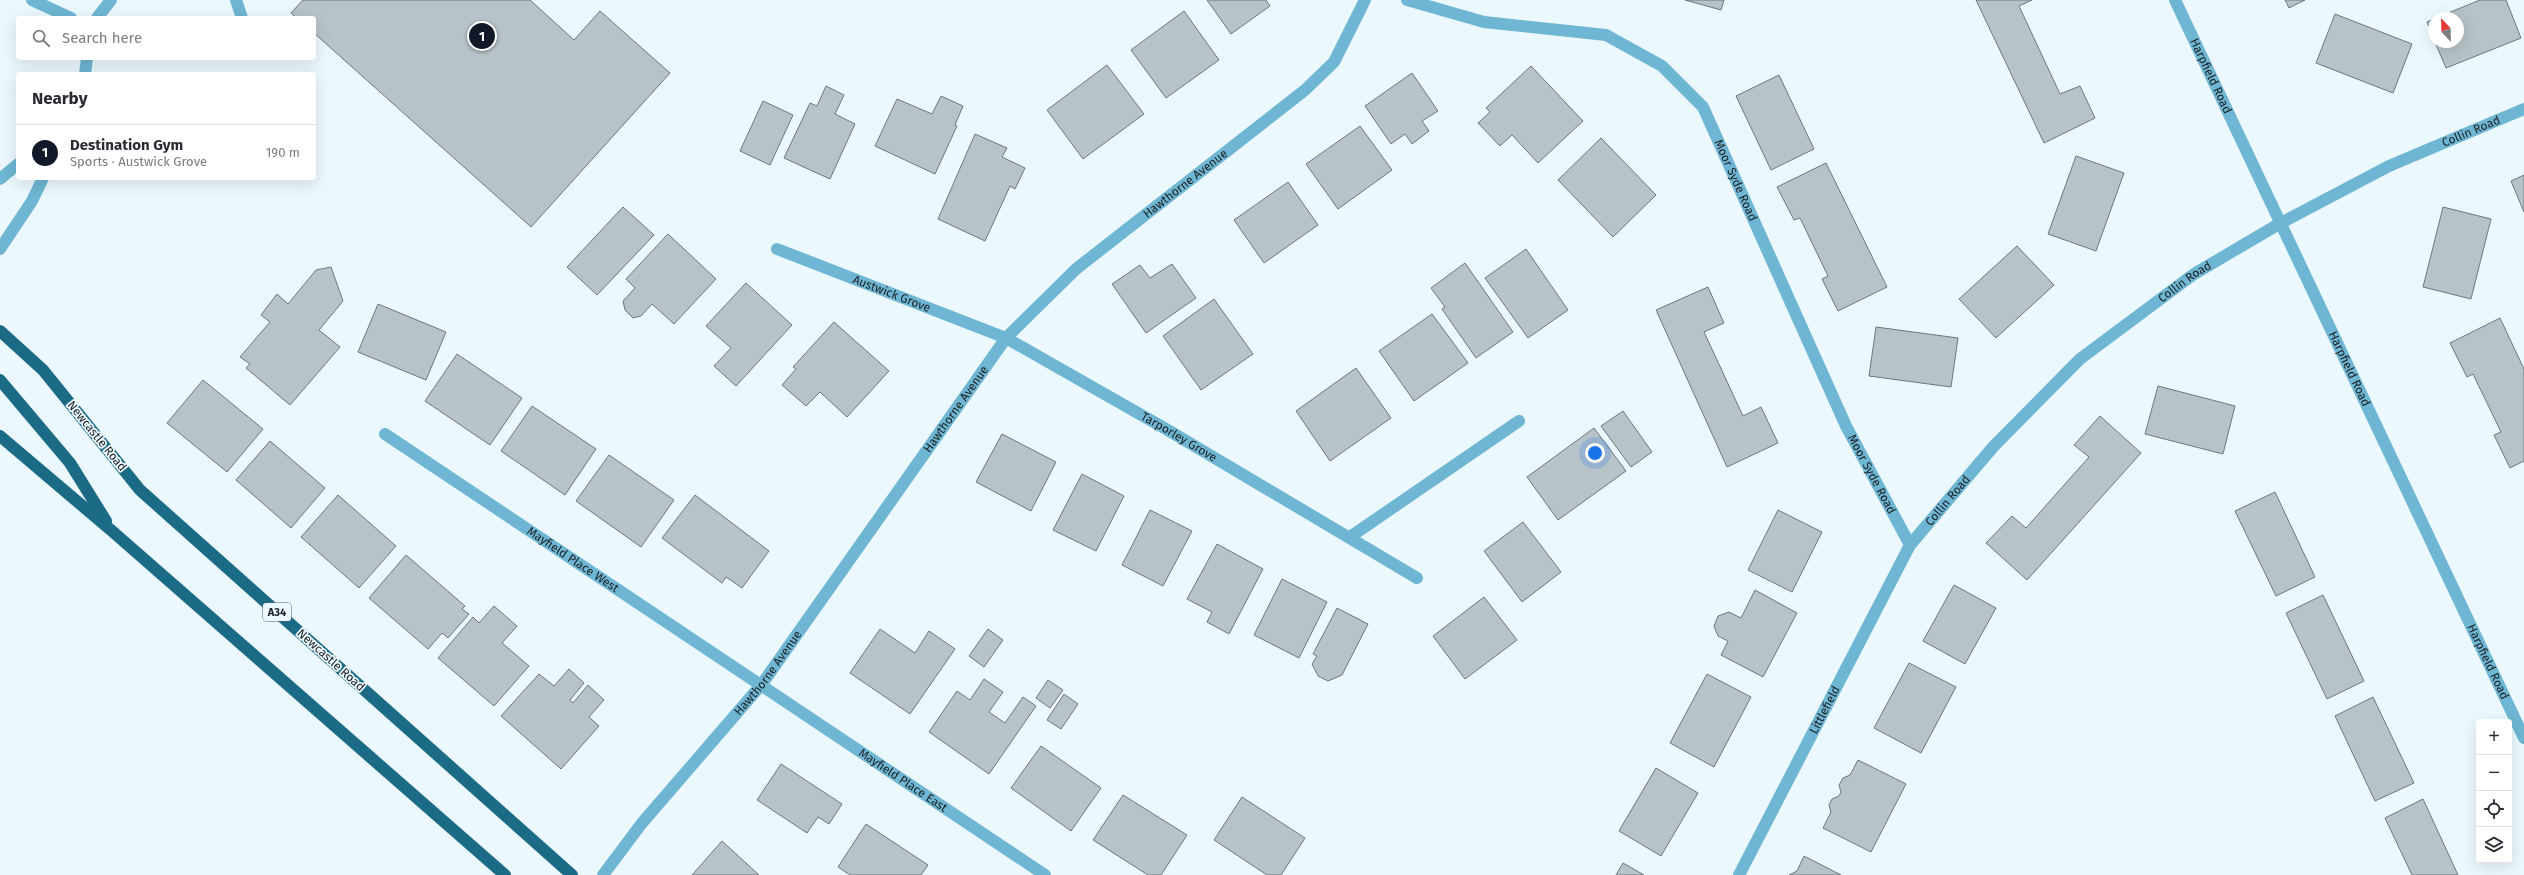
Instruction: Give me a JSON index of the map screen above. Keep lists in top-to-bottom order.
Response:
{
  "streets": {
    "highway": ["Newcastle Road", "A34"],
    "street": [
      "Harpfield Road",
      "Collin Road",
      "Moor Syde Road",
      "Hawthorne Avenue",
      "Austwick Grove",
      "Tarporley Grove",
      "Mayfield Place West",
      "Littlefield",
      "Mayfield Place East"
    ]
  },
  "crossings": [
    ["Harpfield Road", "Collin Road"],
    ["Collin Road", "Moor Syde Road"],
    ["Collin Road", "Littlefield"],
    ["Moor Syde Road", "Littlefield"],
    ["Hawthorne Avenue", "Austwick Grove"],
    ["Hawthorne Avenue", "Tarporley Grove"],
    ["Hawthorne Avenue", "Mayfield Place West"],
    ["Hawthorne Avenue", "Mayfield Place East"],
    ["Austwick Grove", "Tarporley Grove"],
    ["Mayfield Place West", "Mayfield Place East"]
  ],
  "north": "top",
  "page": {
    "search": "Search here",
    "pins": "1",
    "heading": "Nearby",
    "list": [
      {
        "mark": "1",
        "name": "Destination Gym",
        "note": "Sports · Austwick Grove",
        "value": "190 m"
      }
    ],
    "map_buttons": ["+", "−"]
  }
}
